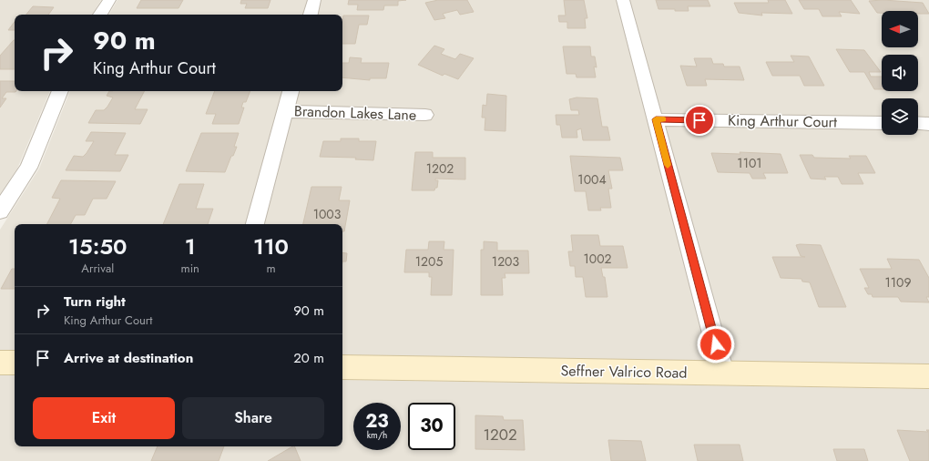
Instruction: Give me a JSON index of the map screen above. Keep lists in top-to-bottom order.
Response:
{
  "streets": {
    "street": ["Brandon Lakes Lane", "King Arthur Court", "Seffner Valrico Road"]
  },
  "house_numbers": [
    "1101",
    "1202",
    "1004",
    "1003",
    "1002",
    "1205",
    "1203",
    "1109",
    "1202"
  ],
  "north": "left",
  "page": {
    "turn": ["90 m", "King Arthur Court"],
    "eta": [
      "15:50",
      "Arrival",
      "1",
      "min",
      "110",
      "m"
    ],
    "list": [
      {
        "name": "Turn right",
        "note": "King Arthur Court",
        "value": "90 m"
      },
      {
        "name": "Arrive at destination",
        "value": "20 m"
      }
    ],
    "buttons": ["Exit", "Share"],
    "speed": "23 km/h",
    "limit": "30"
  }
}
